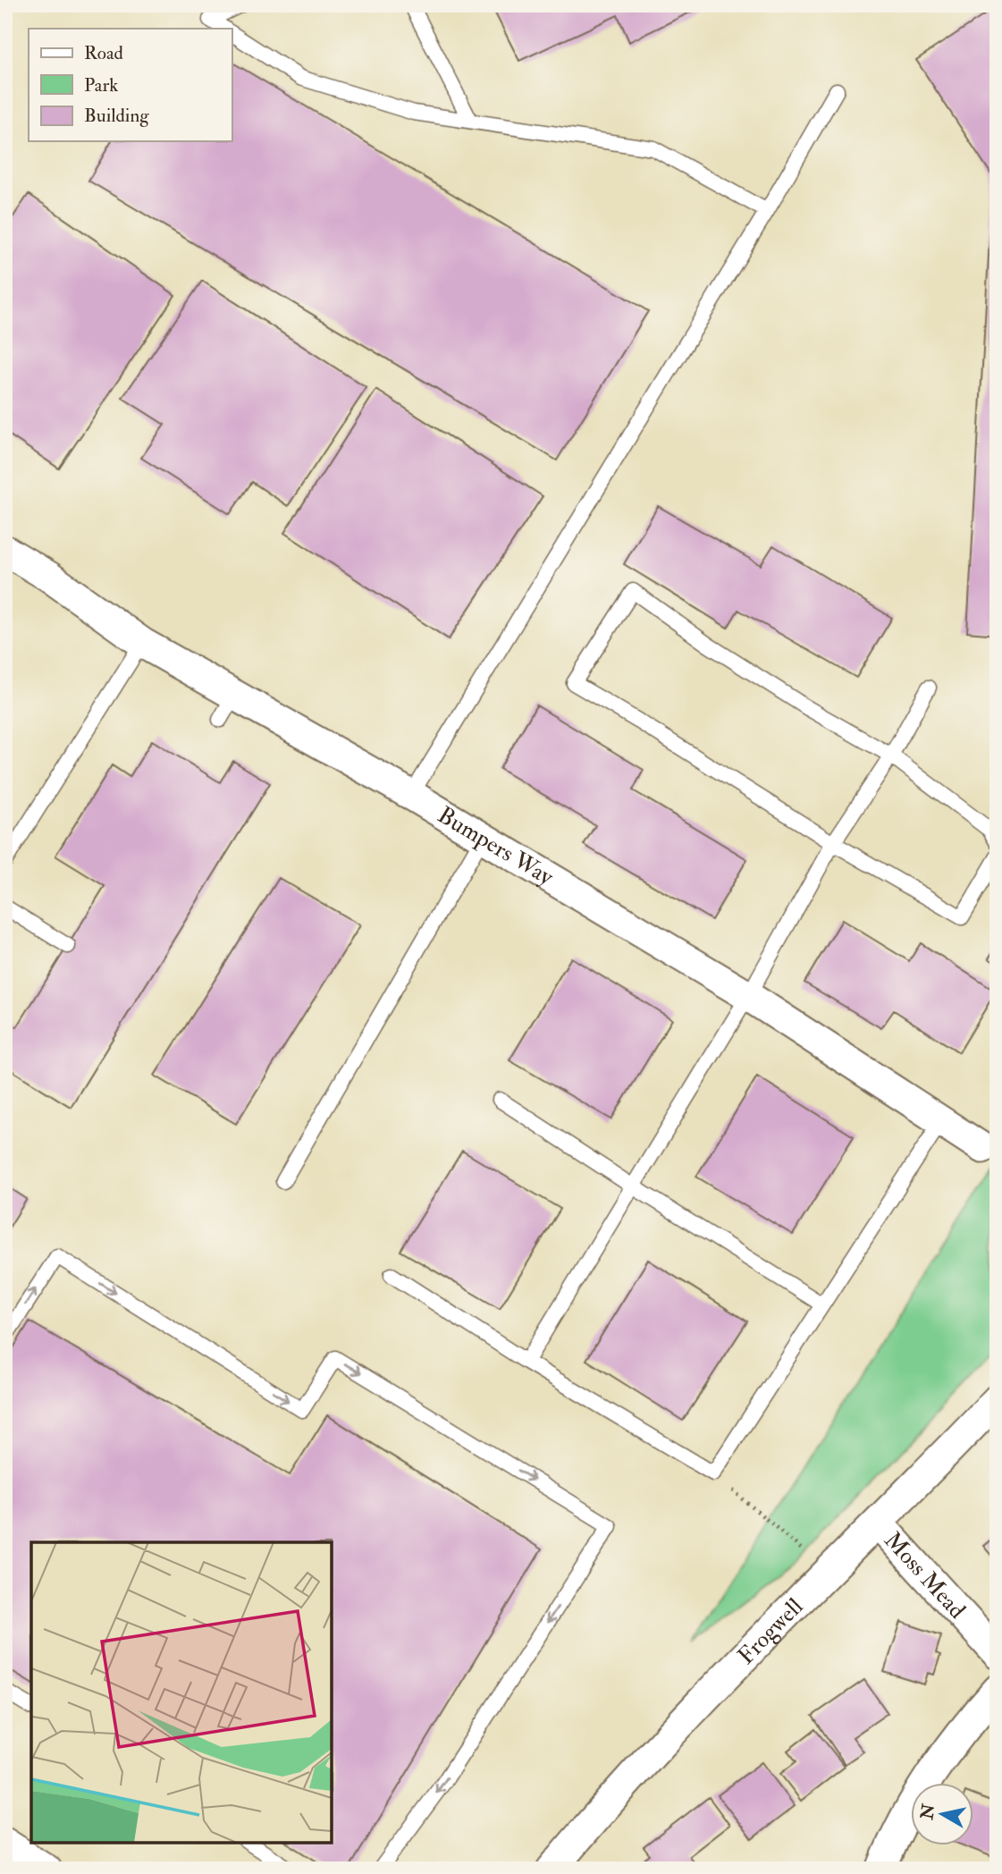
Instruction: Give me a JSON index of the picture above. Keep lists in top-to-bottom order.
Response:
{
  "streets": {
    "street": ["Bumpers Way", "Moss Mead", "Frogwell"]
  },
  "crossings": [
    ["Moss Mead", "Frogwell"]
  ],
  "legend": ["Road", "Park", "Building"],
  "north": "left"
}
